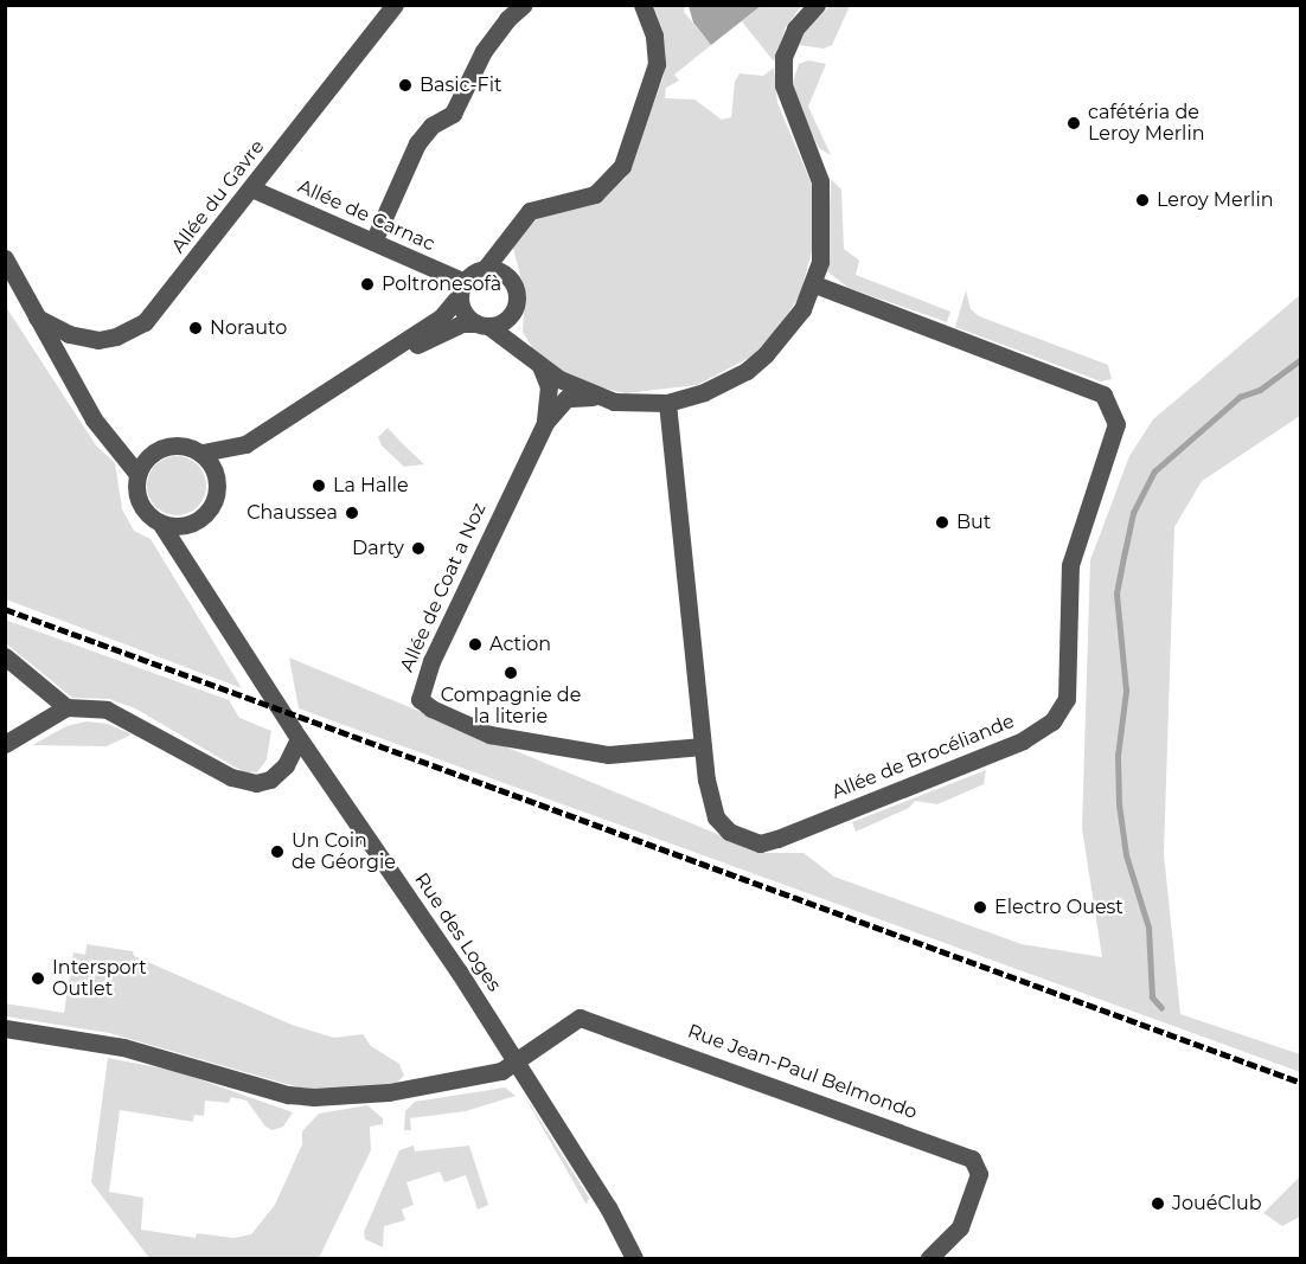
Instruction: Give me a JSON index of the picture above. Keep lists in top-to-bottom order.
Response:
{
  "streets": {
    "street": [
      "Allée du Gavre",
      "Allée de Carnac",
      "Allée de Coat a Noz",
      "Allée de Brocéliande",
      "Rue des Loges",
      "Rue Jean-Paul Belmondo"
    ]
  },
  "crossings": [
    ["Allée du Gavre", "Allée de Carnac"],
    ["Allée de Coat a Noz", "Allée de Brocéliande"],
    ["Rue des Loges", "Rue Jean-Paul Belmondo"]
  ],
  "places": [
    "Basic-Fit",
    "cafétéria de Leroy Merlin",
    "Leroy Merlin",
    "Poltronesofà",
    "Norauto",
    "La Halle",
    "Chaussea",
    "But",
    "Darty",
    "Action",
    "Compagnie de la literie",
    "Un Coin de Géorgie",
    "Electro Ouest",
    "Intersport Outlet",
    "JouéClub"
  ]
}
